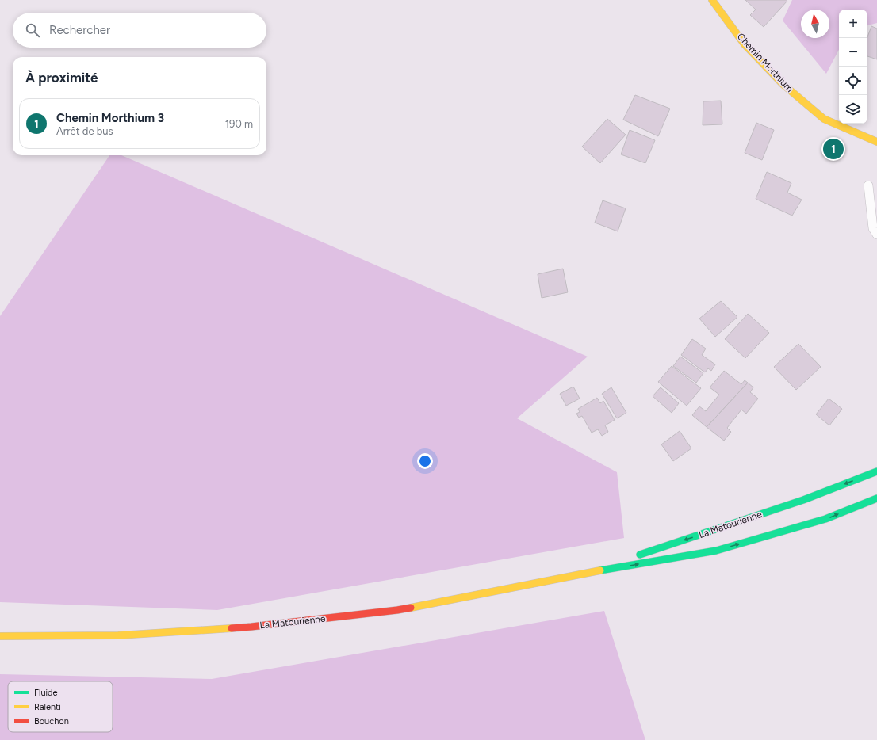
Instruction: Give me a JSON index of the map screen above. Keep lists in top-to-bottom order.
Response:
{
  "streets": {
    "main road": ["Chemin Morthium", "La Matourienne"]
  },
  "legend": ["Fluide", "Ralenti", "Bouchon"],
  "north": "top",
  "page": {
    "map_buttons": ["+", "−"],
    "search": "Rechercher",
    "heading": "À proximité",
    "list": [
      {
        "mark": "1",
        "name": "Chemin Morthium 3",
        "note": "Arrêt de bus",
        "value": "190 m"
      }
    ],
    "pins": "1"
  }
}
